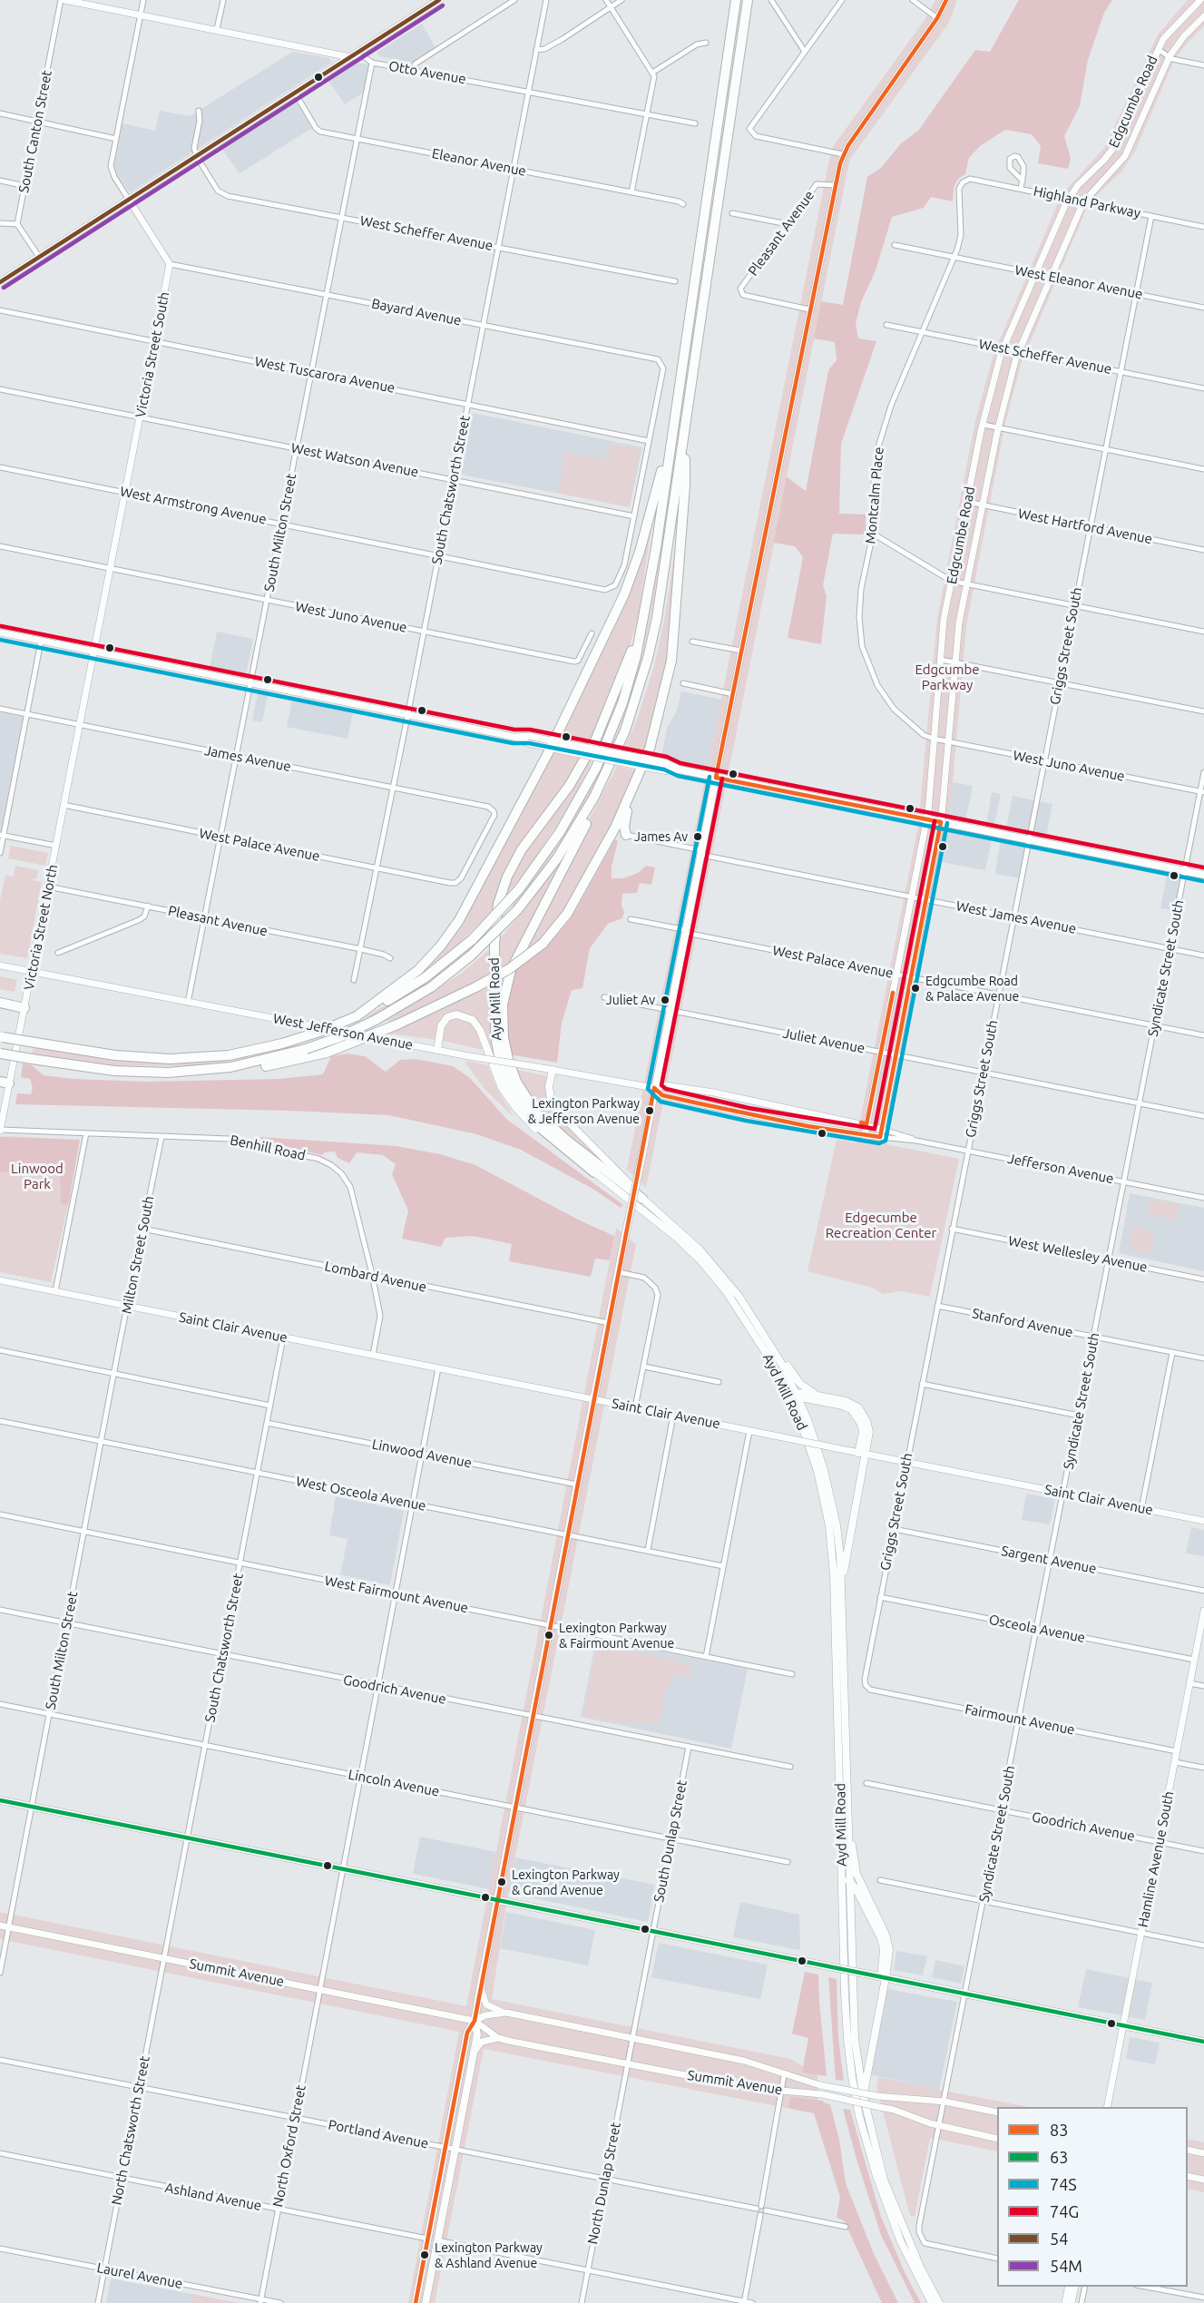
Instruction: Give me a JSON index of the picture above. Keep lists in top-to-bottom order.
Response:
{
  "streets": {
    "highway": ["Ayd Mill Road"],
    "street": [
      "Otto Avenue",
      "Edgcumbe Road",
      "South Canton Street",
      "Eleanor Avenue",
      "Highland Parkway",
      "West Scheffer Avenue",
      "Pleasant Avenue",
      "West Eleanor Avenue",
      "Bayard Avenue",
      "Victoria Street South",
      "West Tuscarora Avenue",
      "West Watson Avenue",
      "South Chatsworth Street",
      "Montcalm Place",
      "West Armstrong Avenue",
      "West Hartford Avenue",
      "South Milton Street",
      "West Juno Avenue",
      "Griggs Street South",
      "James Avenue",
      "West Palace Avenue",
      "West James Avenue",
      "Victoria Street North",
      "Syndicate Street South",
      "West Jefferson Avenue",
      "Juliet Avenue",
      "Benhill Road",
      "Jefferson Avenue",
      "West Wellesley Avenue",
      "Milton Street South",
      "Lombard Avenue",
      "Stanford Avenue",
      "Saint Clair Avenue",
      "Linwood Avenue",
      "West Osceola Avenue",
      "Sargent Avenue",
      "West Fairmount Avenue",
      "Osceola Avenue",
      "Goodrich Avenue",
      "Fairmount Avenue",
      "Lincoln Avenue",
      "South Dunlap Street",
      "Hamline Avenue South",
      "Summit Avenue",
      "North Chatsworth Street",
      "Portland Avenue",
      "North Oxford Street",
      "North Dunlap Street",
      "Ashland Avenue",
      "Laurel Avenue"
    ]
  },
  "crossings": [
    ["Otto Avenue", "South Canton Street"],
    ["Otto Avenue", "South Chatsworth Street"],
    ["Otto Avenue", "South Milton Street"],
    ["Edgcumbe Road", "Highland Parkway"],
    ["Edgcumbe Road", "West Scheffer Avenue"],
    ["Edgcumbe Road", "West Eleanor Avenue"],
    ["Edgcumbe Road", "Montcalm Place"],
    ["Edgcumbe Road", "West Hartford Avenue"],
    ["Edgcumbe Road", "West Juno Avenue"],
    ["Edgcumbe Road", "West Palace Avenue"],
    ["Edgcumbe Road", "West James Avenue"],
    ["Edgcumbe Road", "Juliet Avenue"],
    ["Edgcumbe Road", "Jefferson Avenue"],
    ["Eleanor Avenue", "South Chatsworth Street"],
    ["Eleanor Avenue", "South Milton Street"],
    ["Highland Parkway", "Montcalm Place"],
    ["Highland Parkway", "Griggs Street South"],
    ["West Scheffer Avenue", "South Chatsworth Street"],
    ["West Scheffer Avenue", "Montcalm Place"],
    ["West Scheffer Avenue", "South Milton Street"],
    ["West Scheffer Avenue", "Griggs Street South"],
    ["Pleasant Avenue", "South Chatsworth Street"],
    ["Pleasant Avenue", "South Milton Street"],
    ["Pleasant Avenue", "Victoria Street North"],
    ["West Eleanor Avenue", "Montcalm Place"],
    ["West Eleanor Avenue", "Griggs Street South"],
    ["Bayard Avenue", "Victoria Street South"],
    ["Bayard Avenue", "West Tuscarora Avenue"],
    ["Bayard Avenue", "South Chatsworth Street"],
    ["Bayard Avenue", "South Milton Street"],
    ["Victoria Street South", "West Tuscarora Avenue"],
    ["Victoria Street South", "West Watson Avenue"],
    ["Victoria Street South", "West Armstrong Avenue"],
    ["Victoria Street South", "West Juno Avenue"],
    ["Victoria Street South", "James Avenue"],
    ["Victoria Street South", "Victoria Street North"],
    ["West Tuscarora Avenue", "South Chatsworth Street"],
    ["West Tuscarora Avenue", "South Milton Street"],
    ["West Watson Avenue", "South Chatsworth Street"],
    ["West Watson Avenue", "West Armstrong Avenue"],
    ["West Watson Avenue", "South Milton Street"],
    ["South Chatsworth Street", "West Armstrong Avenue"],
    ["South Chatsworth Street", "West Juno Avenue"],
    ["South Chatsworth Street", "James Avenue"],
    ["South Chatsworth Street", "West Palace Avenue"],
    ["South Chatsworth Street", "Saint Clair Avenue"],
    ["South Chatsworth Street", "Linwood Avenue"],
    ["South Chatsworth Street", "West Osceola Avenue"],
    ["South Chatsworth Street", "West Fairmount Avenue"],
    ["South Chatsworth Street", "Goodrich Avenue"],
    ["South Chatsworth Street", "Lincoln Avenue"],
    ["South Chatsworth Street", "Summit Avenue"],
    ["South Chatsworth Street", "North Chatsworth Street"],
    ["Montcalm Place", "West Juno Avenue"],
    ["West Armstrong Avenue", "South Milton Street"],
    ["West Hartford Avenue", "Griggs Street South"],
    ["South Milton Street", "West Juno Avenue"],
    ["South Milton Street", "James Avenue"],
    ["South Milton Street", "West Palace Avenue"],
    ["South Milton Street", "West Jefferson Avenue"],
    ["South Milton Street", "Milton Street South"],
    ["South Milton Street", "West Osceola Avenue"],
    ["South Milton Street", "West Fairmount Avenue"],
    ["South Milton Street", "Goodrich Avenue"],
    ["South Milton Street", "Lincoln Avenue"],
    ["South Milton Street", "Summit Avenue"],
    ["West Juno Avenue", "Griggs Street South"],
    ["West Juno Avenue", "Syndicate Street South"],
    ["Griggs Street South", "West Palace Avenue"],
    ["Griggs Street South", "West James Avenue"],
    ["Griggs Street South", "Juliet Avenue"],
    ["Griggs Street South", "Jefferson Avenue"],
    ["Griggs Street South", "West Wellesley Avenue"],
    ["Griggs Street South", "Stanford Avenue"],
    ["Griggs Street South", "Saint Clair Avenue"],
    ["Griggs Street South", "Sargent Avenue"],
    ["Griggs Street South", "Osceola Avenue"],
    ["Griggs Street South", "Fairmount Avenue"],
    ["James Avenue", "West Palace Avenue"],
    ["James Avenue", "Victoria Street North"],
    ["West Palace Avenue", "Victoria Street North"],
    ["West Palace Avenue", "Syndicate Street South"],
    ["West James Avenue", "Syndicate Street South"],
    ["Victoria Street North", "West Jefferson Avenue"],
    ["Victoria Street North", "Benhill Road"],
    ["Syndicate Street South", "Juliet Avenue"],
    ["Syndicate Street South", "Jefferson Avenue"],
    ["Syndicate Street South", "West Wellesley Avenue"],
    ["Syndicate Street South", "Stanford Avenue"],
    ["Syndicate Street South", "Saint Clair Avenue"],
    ["Syndicate Street South", "Sargent Avenue"],
    ["Syndicate Street South", "Osceola Avenue"],
    ["Syndicate Street South", "Goodrich Avenue"],
    ["Syndicate Street South", "Fairmount Avenue"],
    ["Syndicate Street South", "Summit Avenue"],
    ["Ayd Mill Road", "West Jefferson Avenue"],
    ["Benhill Road", "Milton Street South"],
    ["Benhill Road", "Lombard Avenue"],
    ["Benhill Road", "Saint Clair Avenue"],
    ["Milton Street South", "Lombard Avenue"],
    ["Milton Street South", "Saint Clair Avenue"],
    ["Saint Clair Avenue", "North Oxford Street"],
    ["Linwood Avenue", "North Oxford Street"],
    ["West Osceola Avenue", "North Oxford Street"],
    ["West Fairmount Avenue", "North Oxford Street"],
    ["Osceola Avenue", "Hamline Avenue South"],
    ["Goodrich Avenue", "South Dunlap Street"],
    ["Goodrich Avenue", "Hamline Avenue South"],
    ["Goodrich Avenue", "North Oxford Street"],
    ["Fairmount Avenue", "Hamline Avenue South"],
    ["Lincoln Avenue", "South Dunlap Street"],
    ["Lincoln Avenue", "North Oxford Street"],
    ["South Dunlap Street", "Summit Avenue"],
    ["South Dunlap Street", "North Dunlap Street"],
    ["Summit Avenue", "North Chatsworth Street"],
    ["Summit Avenue", "North Oxford Street"],
    ["Summit Avenue", "North Dunlap Street"],
    ["North Chatsworth Street", "Portland Avenue"],
    ["North Chatsworth Street", "Ashland Avenue"],
    ["North Chatsworth Street", "Laurel Avenue"],
    ["Portland Avenue", "North Oxford Street"],
    ["Portland Avenue", "North Dunlap Street"],
    ["North Oxford Street", "Ashland Avenue"],
    ["North Oxford Street", "Laurel Avenue"]
  ],
  "parks": ["Edgcumbe Parkway", "Linwood Park", "Edgecumbe Recreation Center"],
  "places": [
    "James Av",
    "Edgcumbe Road & Palace Avenue",
    "Juliet Av",
    "Lexington Parkway & Jefferson Avenue",
    "Lexington Parkway & Fairmount Avenue",
    "Lexington Parkway & Grand Avenue",
    "Lexington Parkway & Ashland Avenue"
  ],
  "lines": [
    "transit line 83",
    "transit line 54",
    "transit line 54M",
    "transit line 74G",
    "transit line 74S",
    "transit line 63"
  ],
  "legend": [
    "83",
    "63",
    "74S",
    "74G",
    "54",
    "54M"
  ]
}
